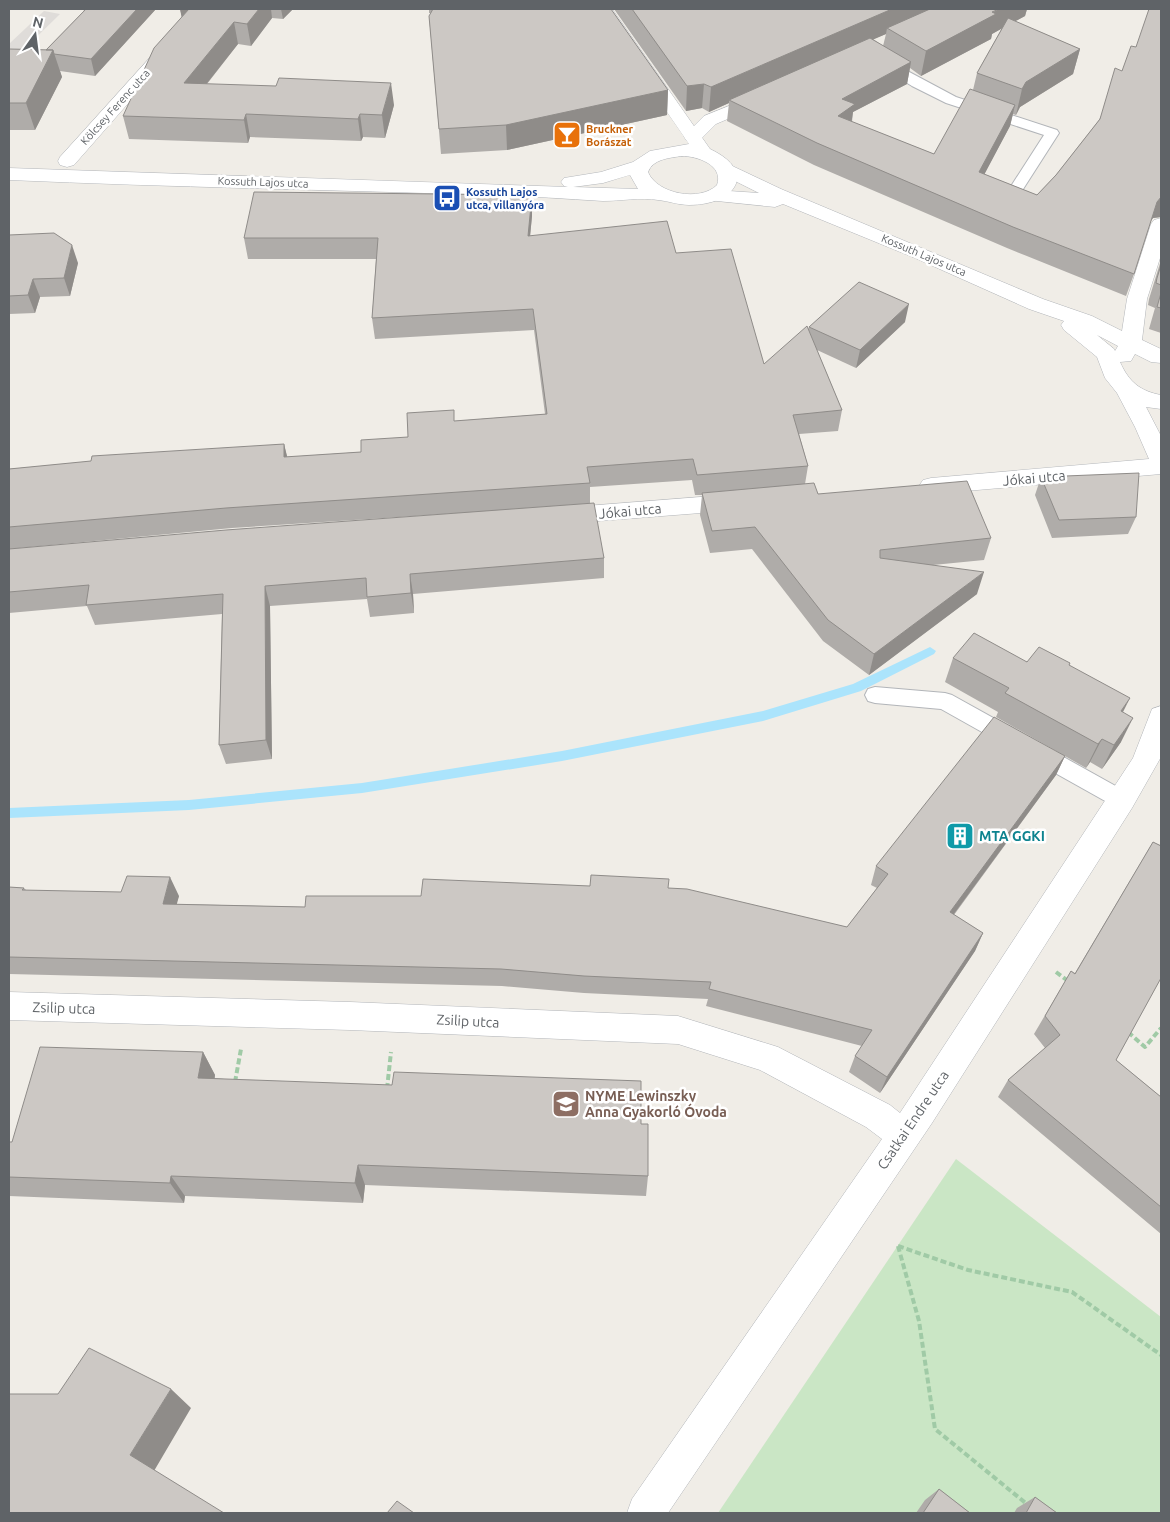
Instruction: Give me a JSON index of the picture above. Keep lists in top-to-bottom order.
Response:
{
  "streets": {
    "street": [
      "Kölcsey Ferenc utca",
      "Kossuth Lajos utca",
      "Jókai utca",
      "Zsilip utca",
      "Csatkai Endre utca"
    ]
  },
  "crossings": [
    ["Zsilip utca", "Csatkai Endre utca"]
  ],
  "places": {
    "bar": ["Bruckner Borászat"],
    "bus stop": ["Kossuth Lajos utca, villanyóra"],
    "building": ["MTA GGKI"],
    "school or university": ["NYME Lewinszky Anna Gyakorló Óvoda"]
  },
  "north": "top"
}
